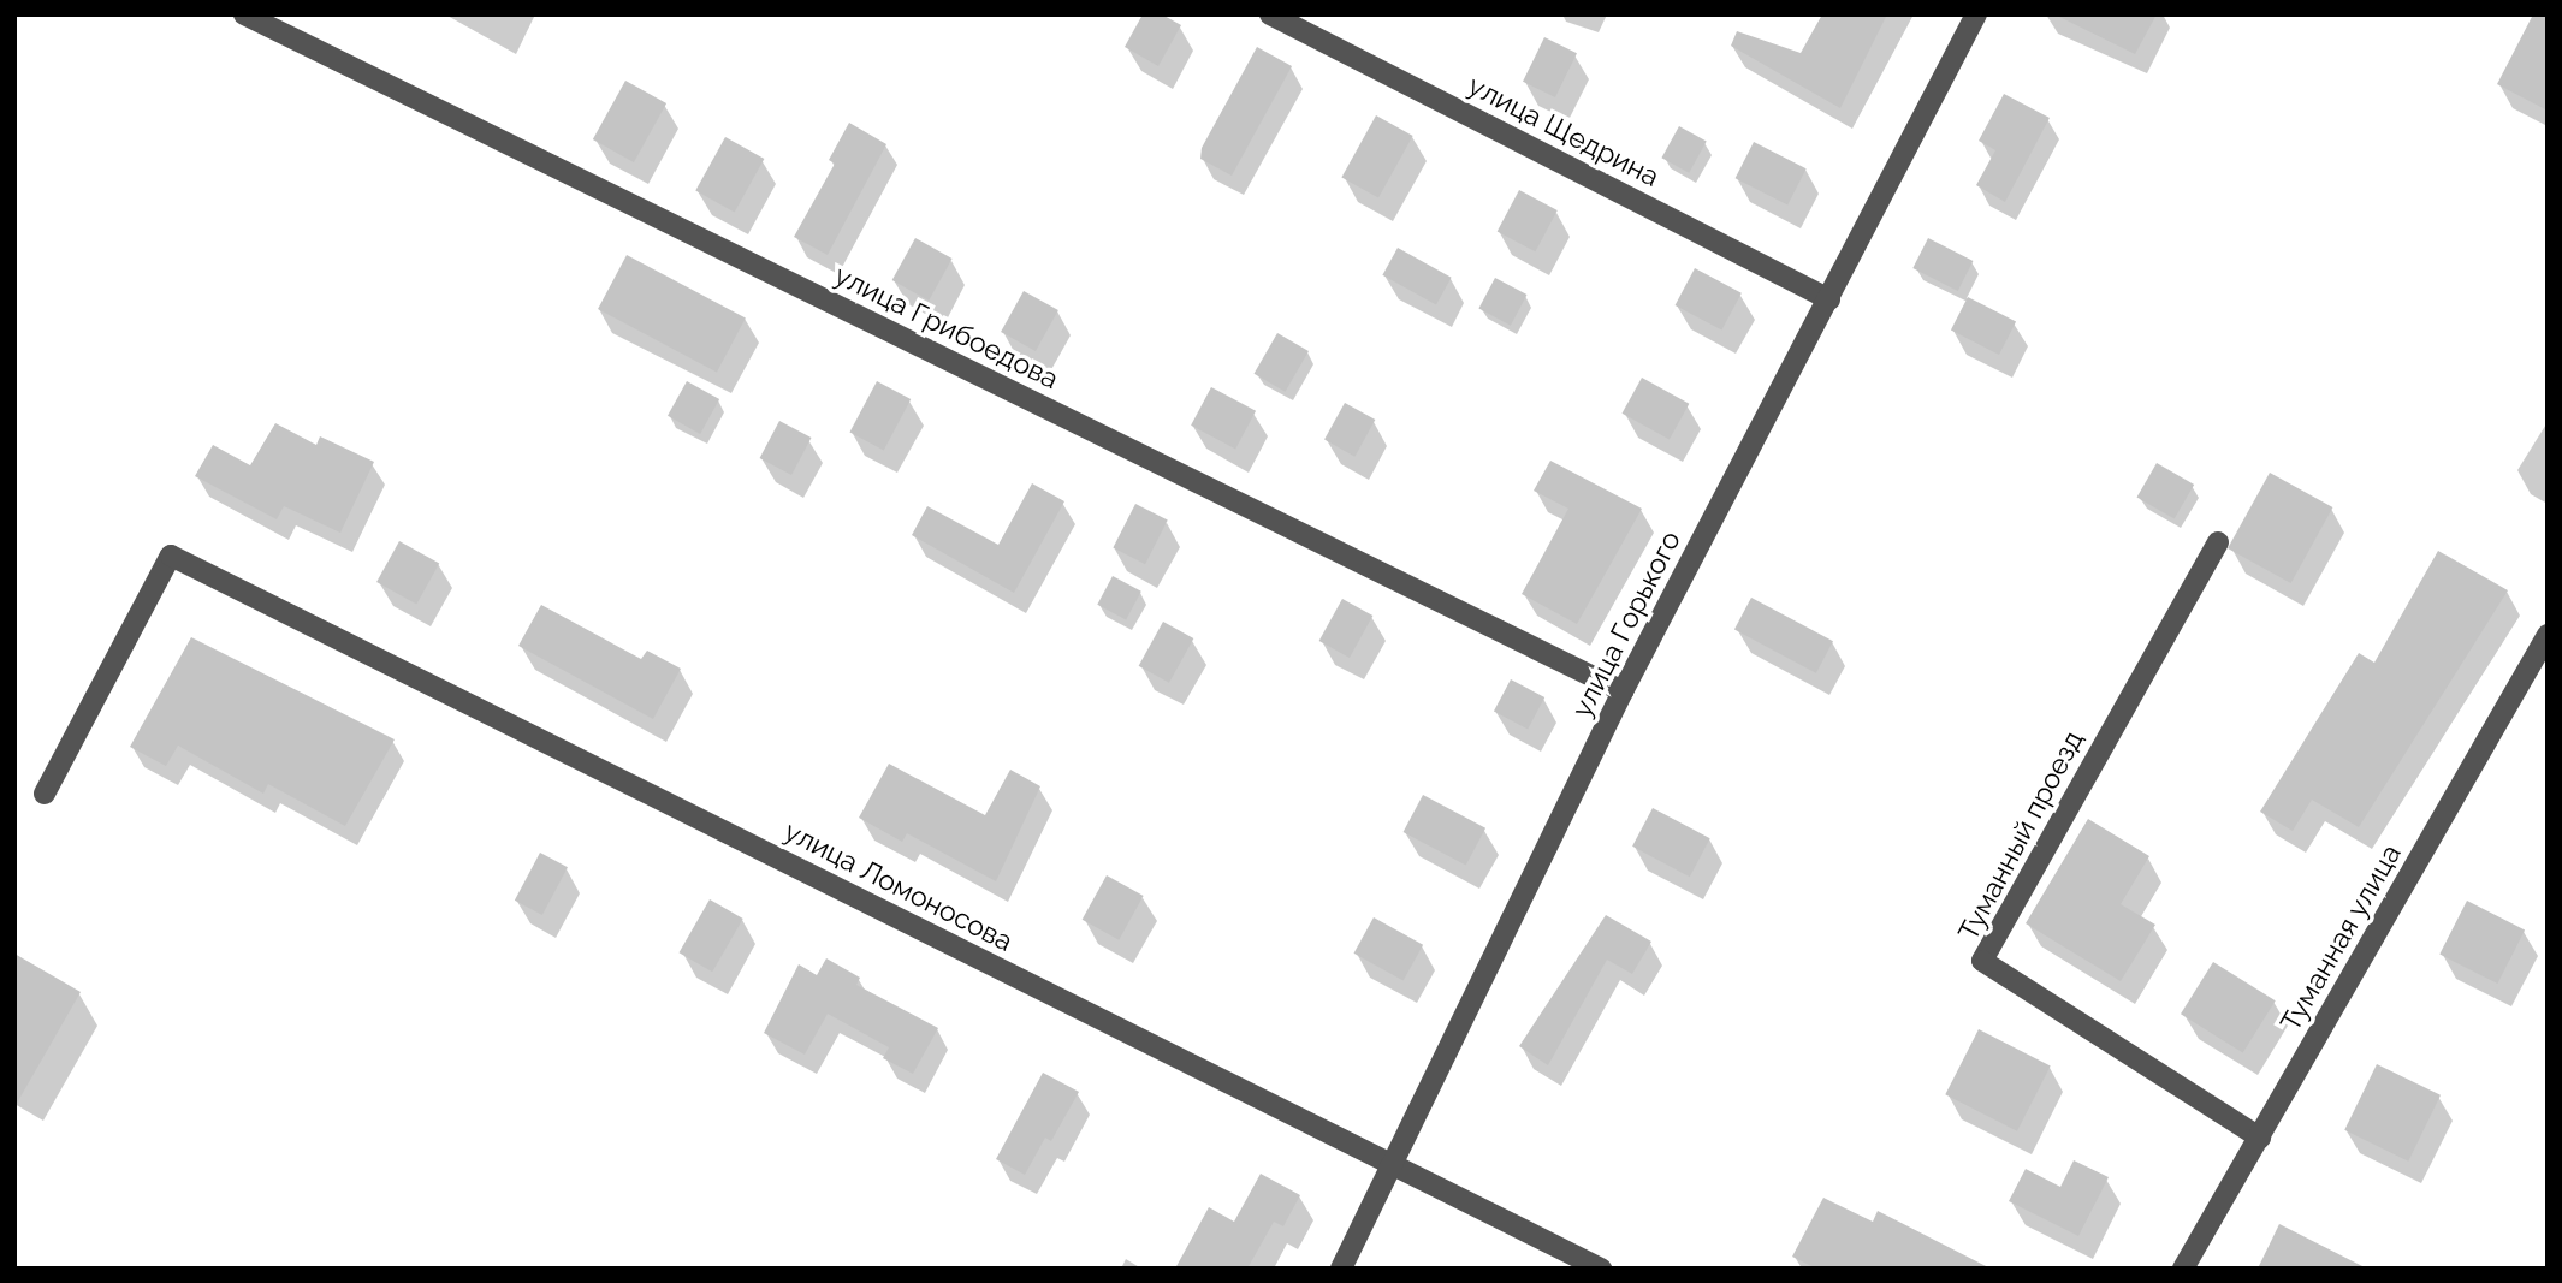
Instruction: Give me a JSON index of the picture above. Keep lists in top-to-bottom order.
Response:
{
  "streets": {
    "street": [
      "улица Щедрина",
      "улица Грибоедова",
      "улица Горького",
      "Туманный проезд",
      "улица Ломоносова",
      "Туманная улица"
    ]
  },
  "crossings": [
    ["улица Щедрина", "улица Горького"],
    ["улица Грибоедова", "улица Горького"],
    ["улица Горького", "улица Ломоносова"],
    ["Туманный проезд", "Туманная улица"]
  ]
}
